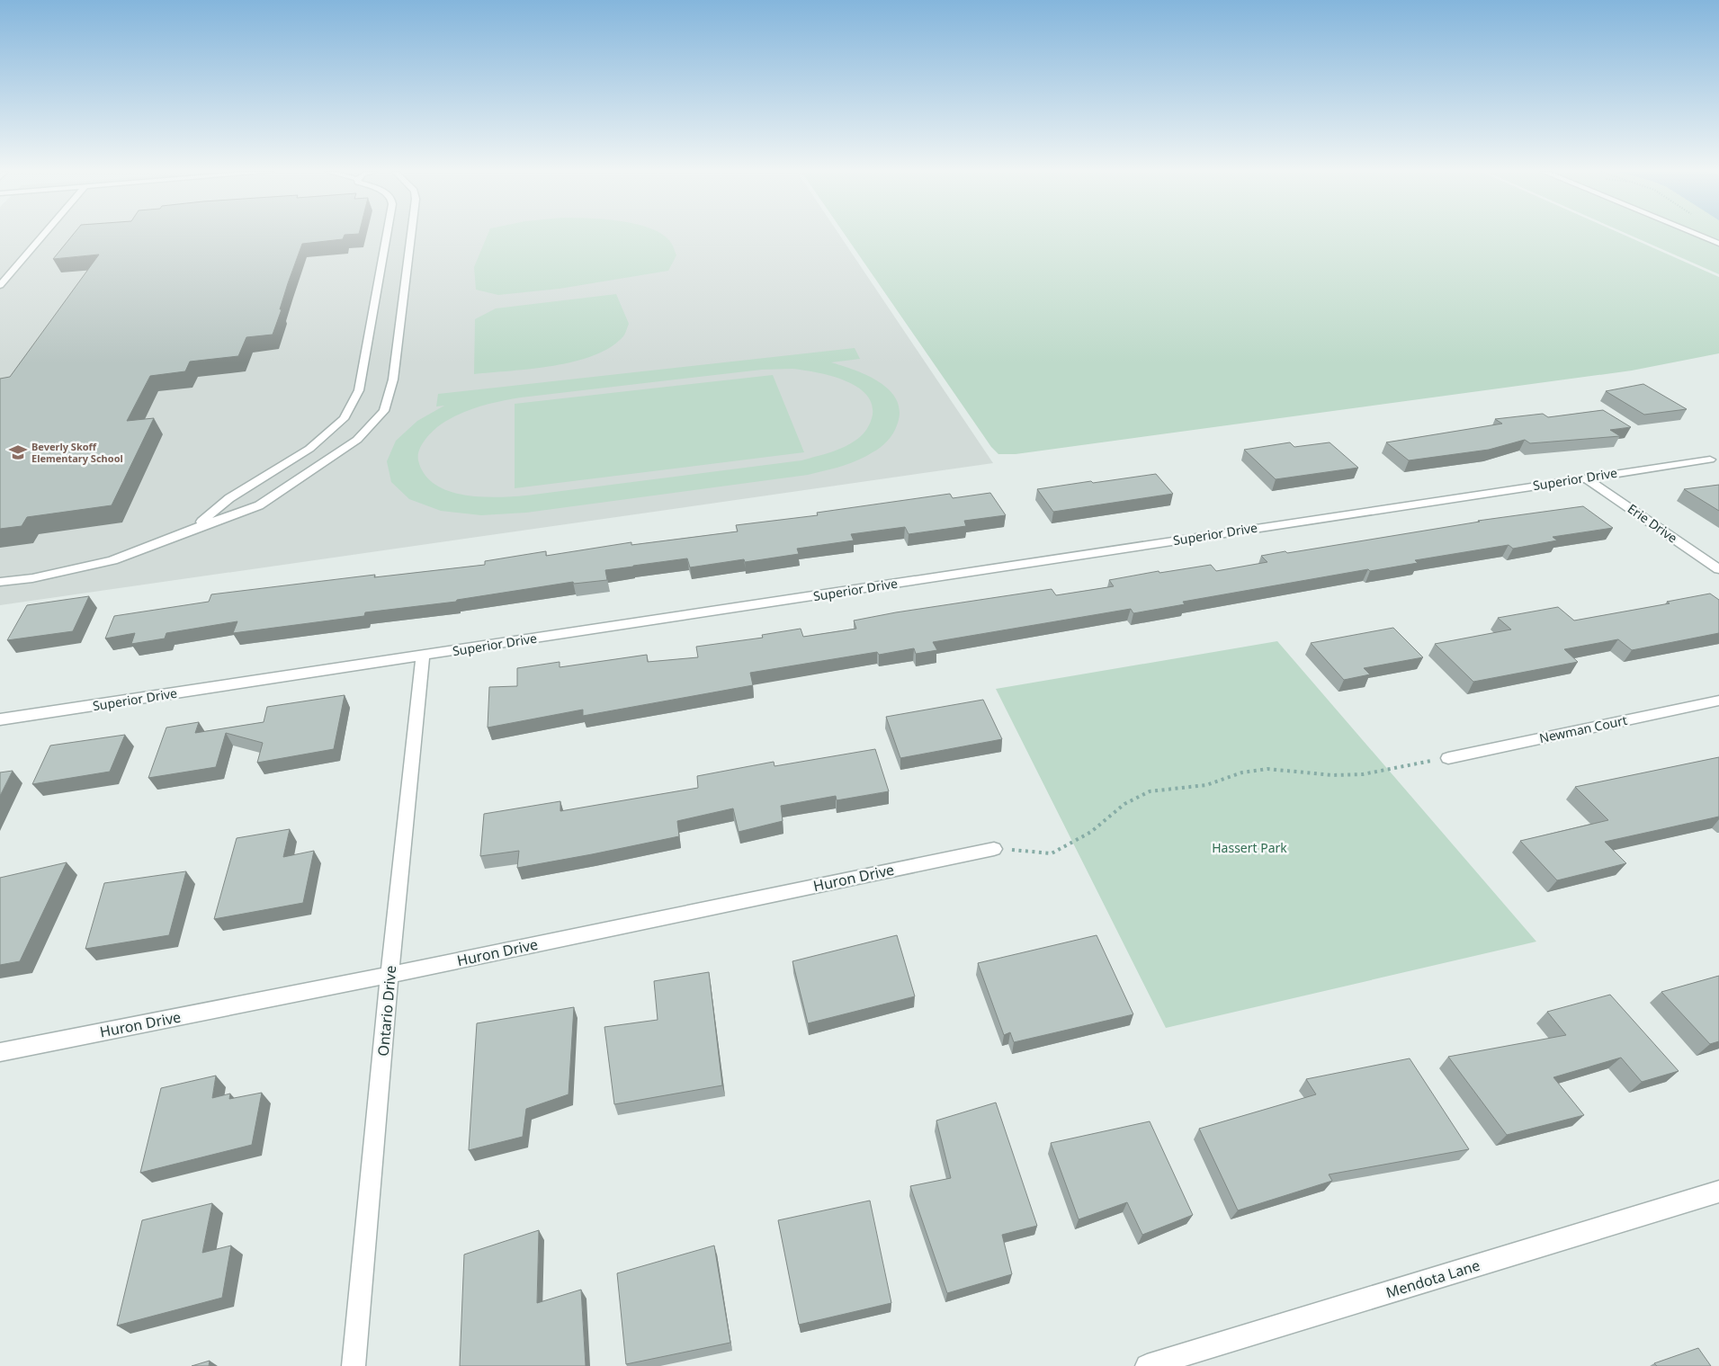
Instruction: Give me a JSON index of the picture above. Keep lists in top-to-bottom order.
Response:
{
  "streets": {
    "street": [
      "Superior Drive",
      "Erie Drive",
      "Newman Court",
      "Huron Drive",
      "Ontario Drive",
      "Mendota Lane"
    ]
  },
  "crossings": [
    ["Superior Drive", "Erie Drive"],
    ["Superior Drive", "Ontario Drive"],
    ["Huron Drive", "Ontario Drive"]
  ],
  "parks": ["Hassert Park"],
  "places": {
    "school or university": ["Beverly Skoff Elementary School"]
  }
}
